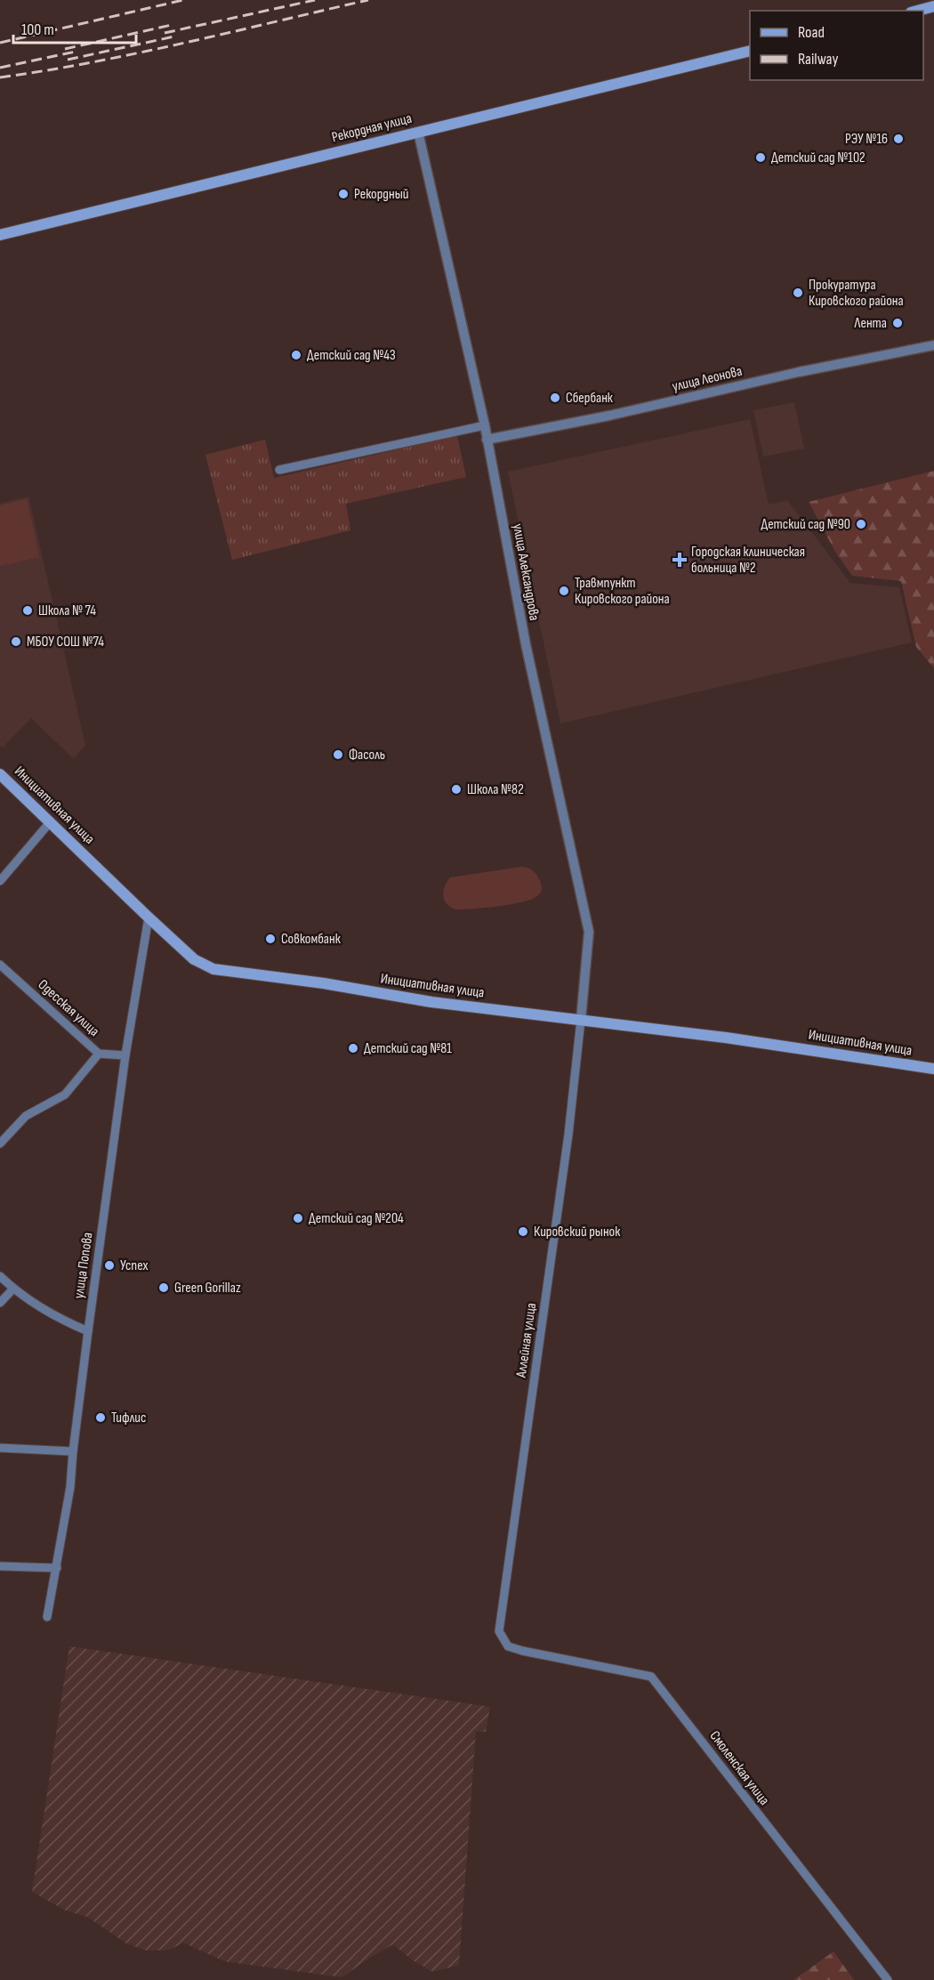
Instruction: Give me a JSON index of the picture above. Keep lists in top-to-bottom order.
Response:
{
  "streets": {
    "main road": ["Рекордная улица", "Инициативная улица"],
    "street": [
      "улица Леонова",
      "улица Александрова",
      "Одесская улица",
      "улица Попова",
      "Аллейная улица",
      "Смоленская улица"
    ]
  },
  "crossings": [
    ["Рекордная улица", "улица Александрова"],
    ["улица Леонова", "улица Александрова"],
    ["улица Александрова", "Инициативная улица"],
    ["улица Александрова", "Аллейная улица"],
    ["Инициативная улица", "улица Попова"],
    ["Инициативная улица", "Аллейная улица"],
    ["Одесская улица", "улица Попова"],
    ["Аллейная улица", "Смоленская улица"]
  ],
  "places": {
    "other": [
      "РЭУ №16",
      "Детский сад №102",
      "Рекордный",
      "Прокуратура Кировского района",
      "Лента",
      "Детский сад №43",
      "Сбербанк",
      "Детский сад №90",
      "Травмпункт Кировского района",
      "Школа № 74",
      "МБОУ СОШ №74",
      "Фасоль",
      "Школа №82",
      "Совкомбанк",
      "Детский сад №81",
      "Детский сад №204",
      "Кировский рынок",
      "Успех",
      "Green Gorillaz",
      "Тифлис"
    ],
    "health": ["Городская клиническая больница №2"]
  },
  "legend": ["Road", "Railway"],
  "scale_bar": "100 m"
}
